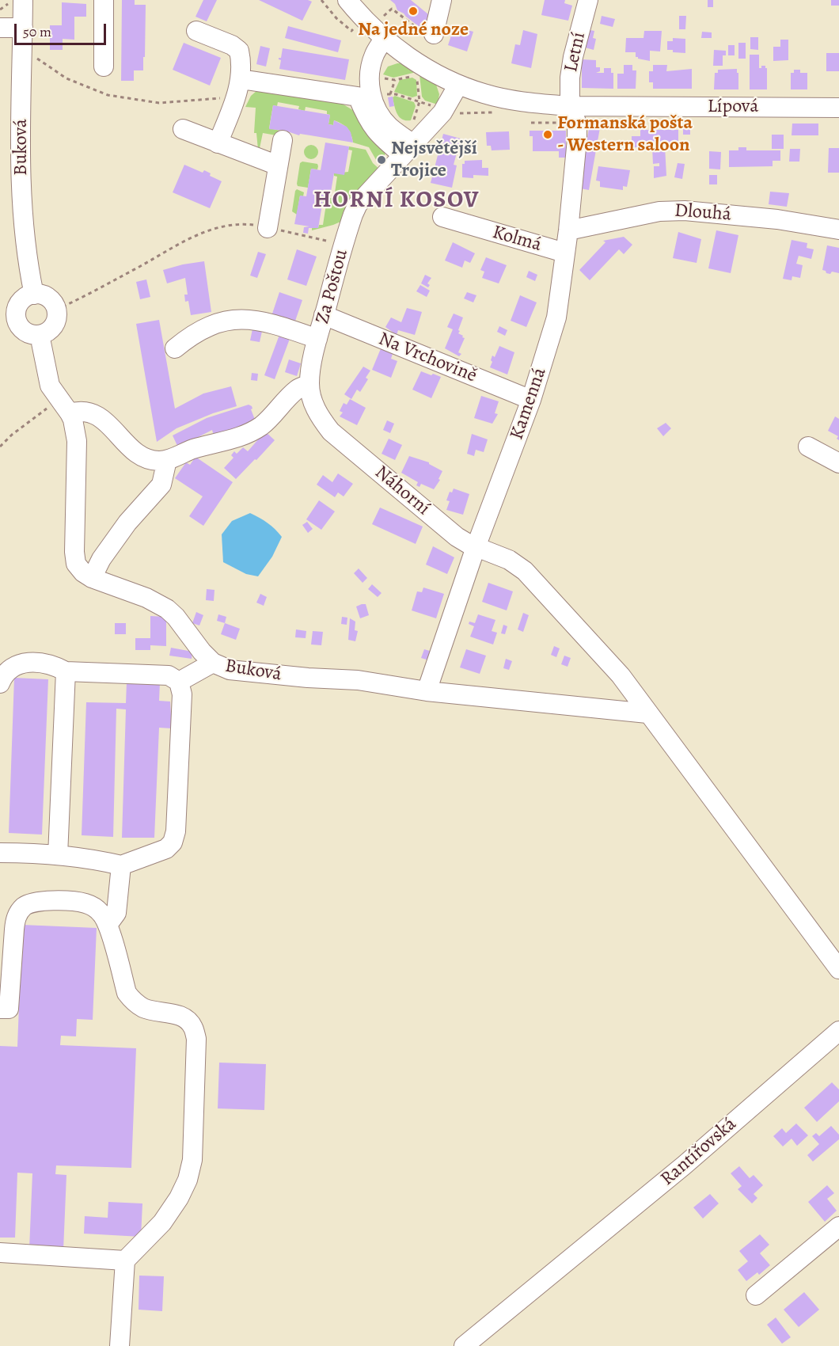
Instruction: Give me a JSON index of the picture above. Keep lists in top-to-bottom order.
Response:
{
  "streets": {
    "street": [
      "Letní",
      "Lípová",
      "Buková",
      "Dlouhá",
      "Kolmá",
      "Za Poštou",
      "Na Vrchovině",
      "Kamenná",
      "Náhorní",
      "Rantířovská"
    ]
  },
  "crossings": [
    ["Letní", "Lípová"],
    ["Letní", "Kamenná"],
    ["Lípová", "Kamenná"],
    ["Buková", "Kamenná"],
    ["Buková", "Náhorní"],
    ["Dlouhá", "Kamenná"],
    ["Kolmá", "Kamenná"],
    ["Za Poštou", "Na Vrchovině"],
    ["Za Poštou", "Náhorní"],
    ["Na Vrchovině", "Kamenná"],
    ["Kamenná", "Náhorní"]
  ],
  "districts": ["HORNÍ KOSOV"],
  "places": ["Na jedné noze", "Formanská pošta - Western saloon", "Nejsvětější Trojice"],
  "scale_bar": "50 m"
}
